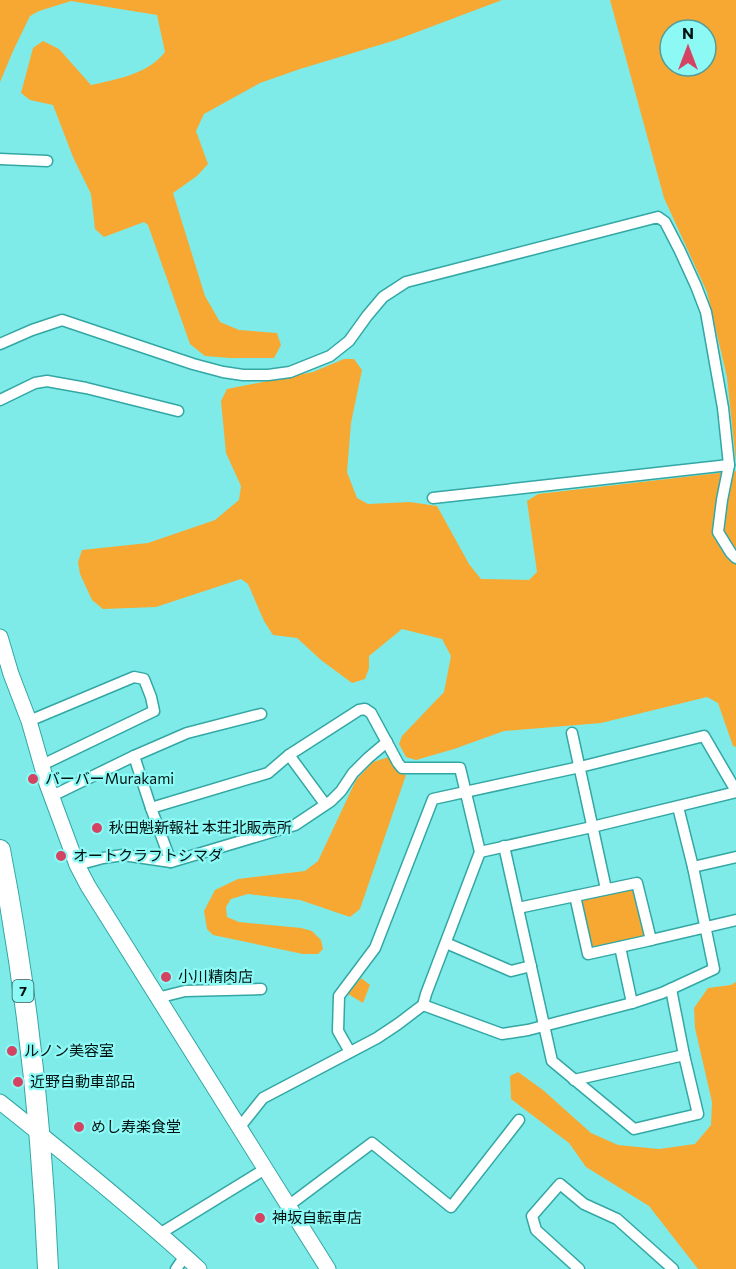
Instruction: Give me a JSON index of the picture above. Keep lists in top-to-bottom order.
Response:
{
  "streets": {
    "highway": ["7"]
  },
  "places": [
    "バーバーMurakami",
    "秋田魁新報社 本荘北販売所",
    "オートクラフトシマダ",
    "小川精肉店",
    "ルノン美容室",
    "近野自動車部品",
    "めし寿楽食堂",
    "神坂自転車店"
  ],
  "north": "top"
}
